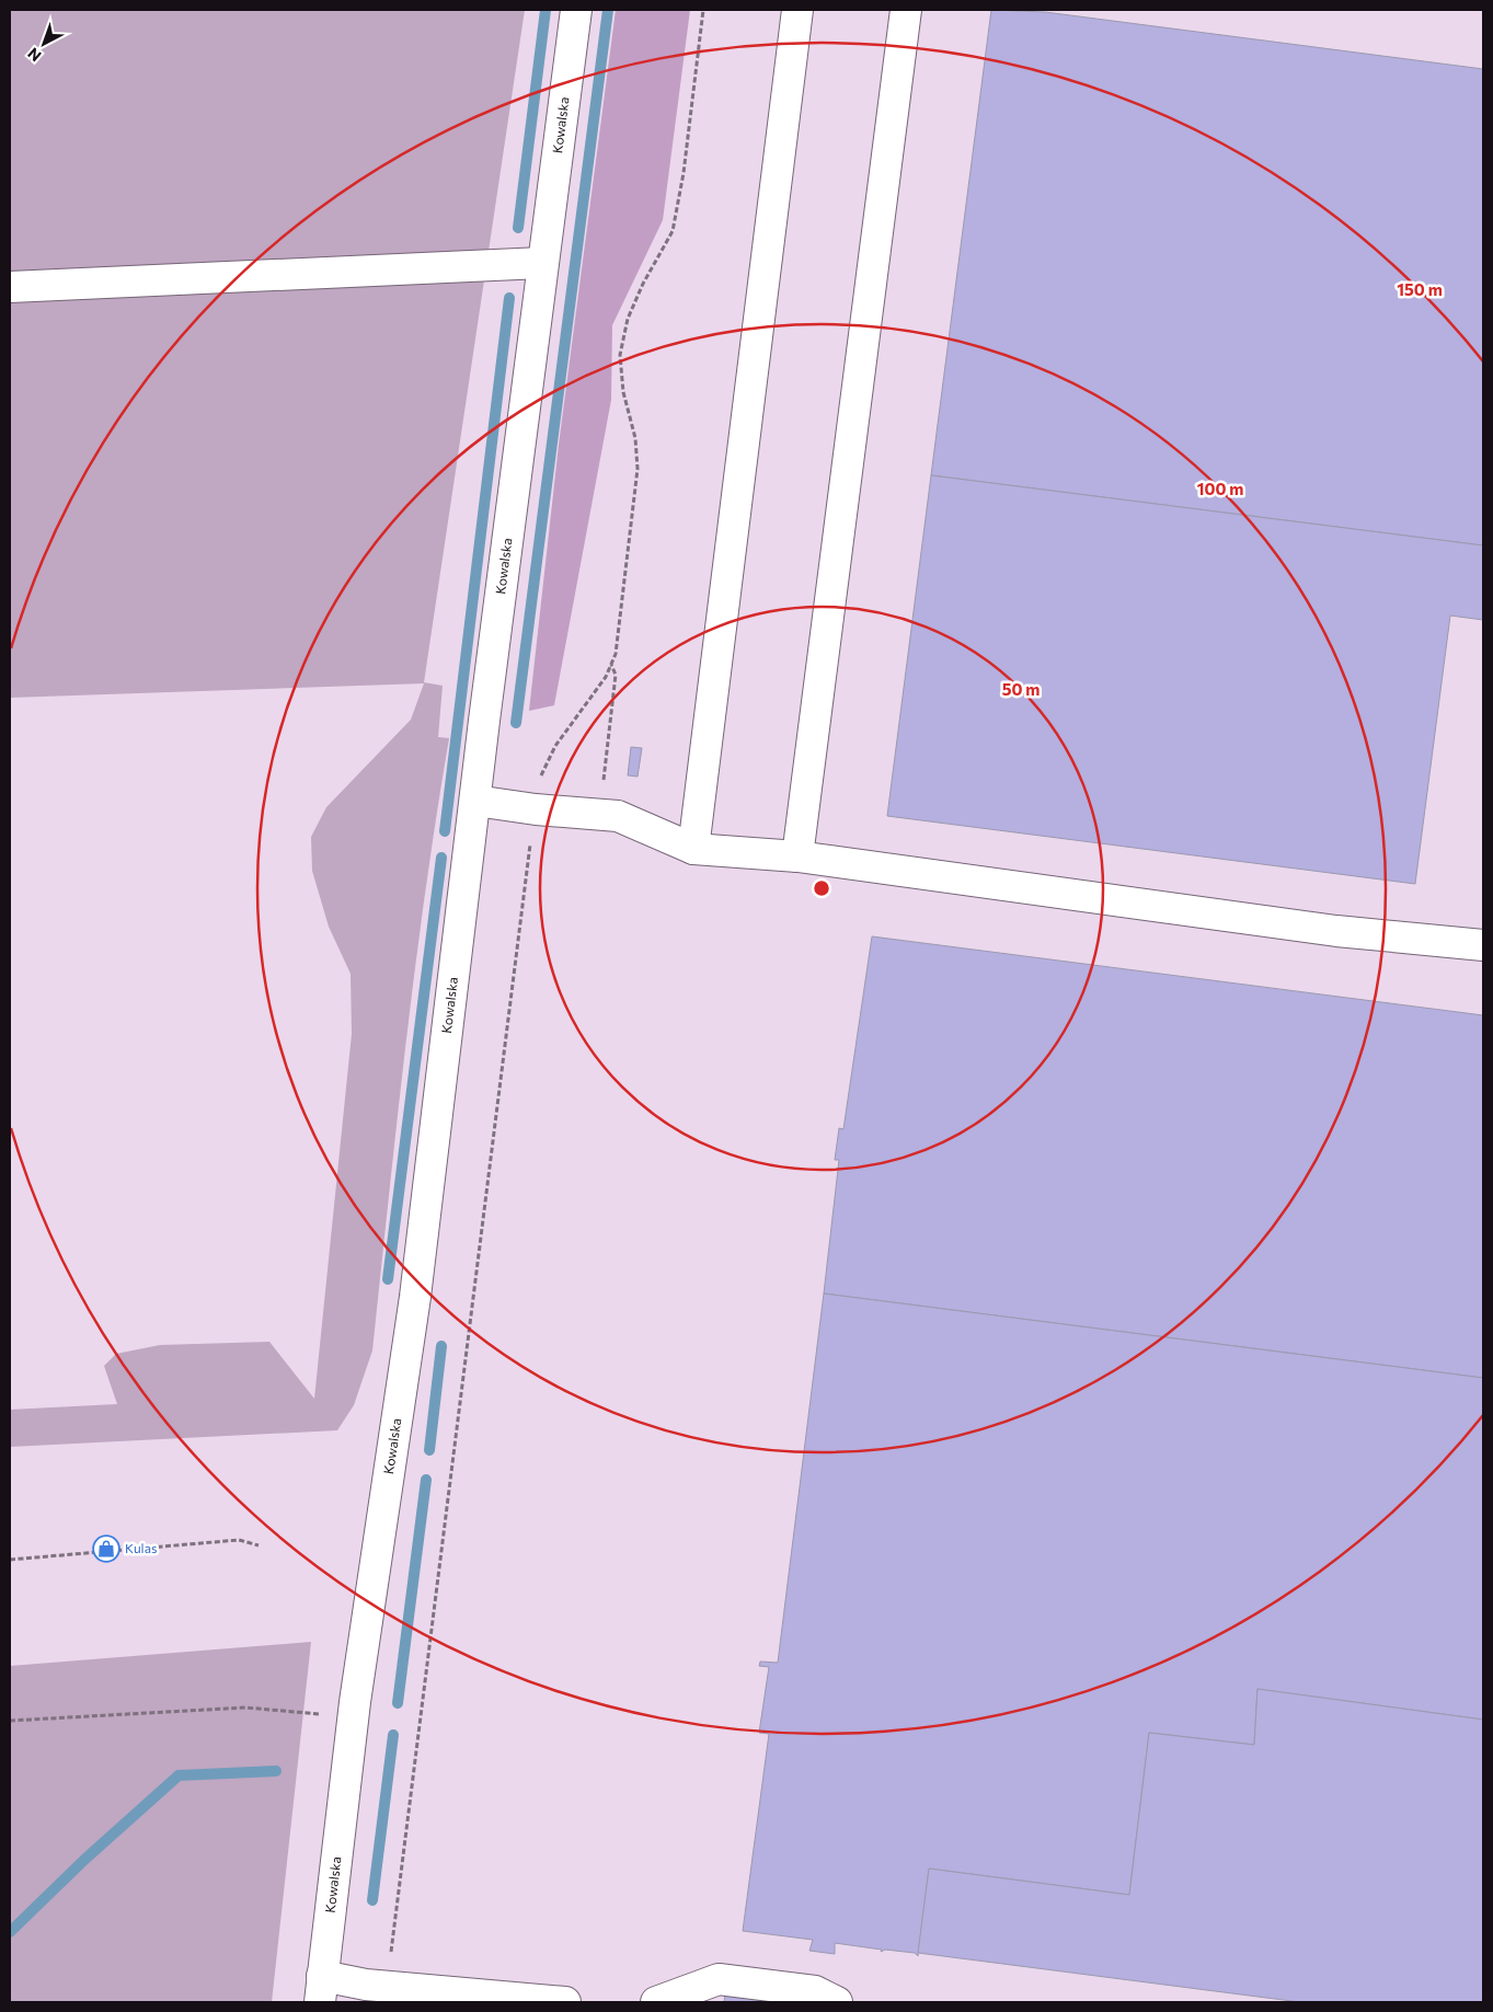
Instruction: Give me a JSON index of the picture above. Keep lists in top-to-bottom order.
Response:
{
  "streets": {
    "street": ["Kowalska"]
  },
  "places": {
    "shop": ["Kulas"]
  },
  "north": "bottom left",
  "rings": ["150 m", "100 m", "50 m"]
}
